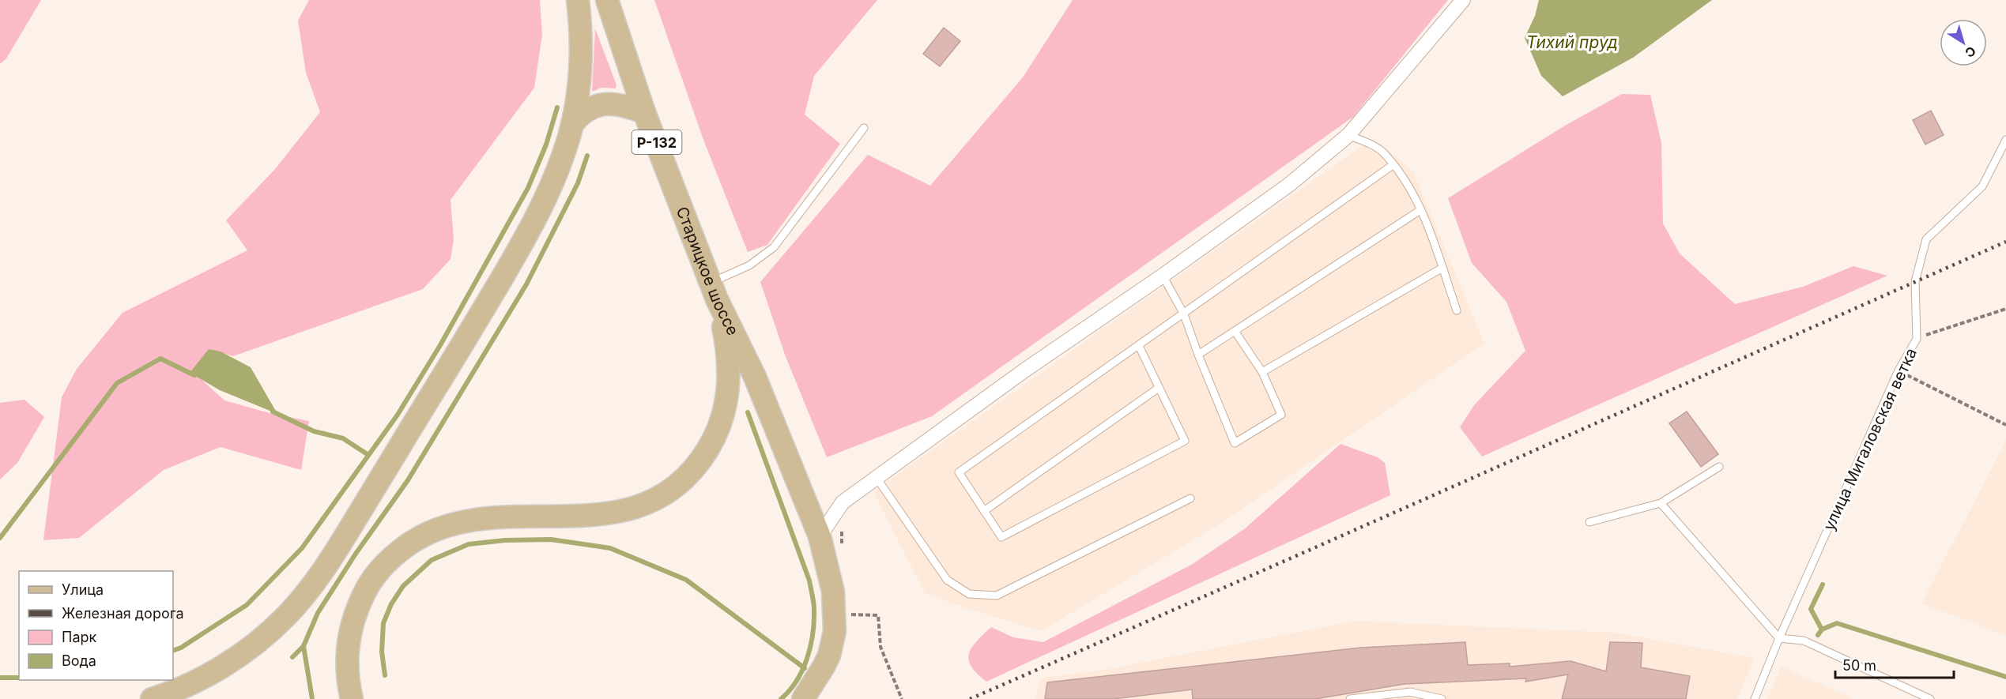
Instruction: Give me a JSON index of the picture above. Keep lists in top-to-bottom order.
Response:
{
  "streets": {
    "main road": ["Р-132", "Старицкое шоссе"],
    "lane": ["улица Мигаловская ветка"]
  },
  "water": ["Тихий пруд"],
  "legend": [
    "Улица",
    "Железная дорога",
    "Парк",
    "Вода"
  ],
  "scale_bar": "50 m",
  "north": "bottom right"
}
